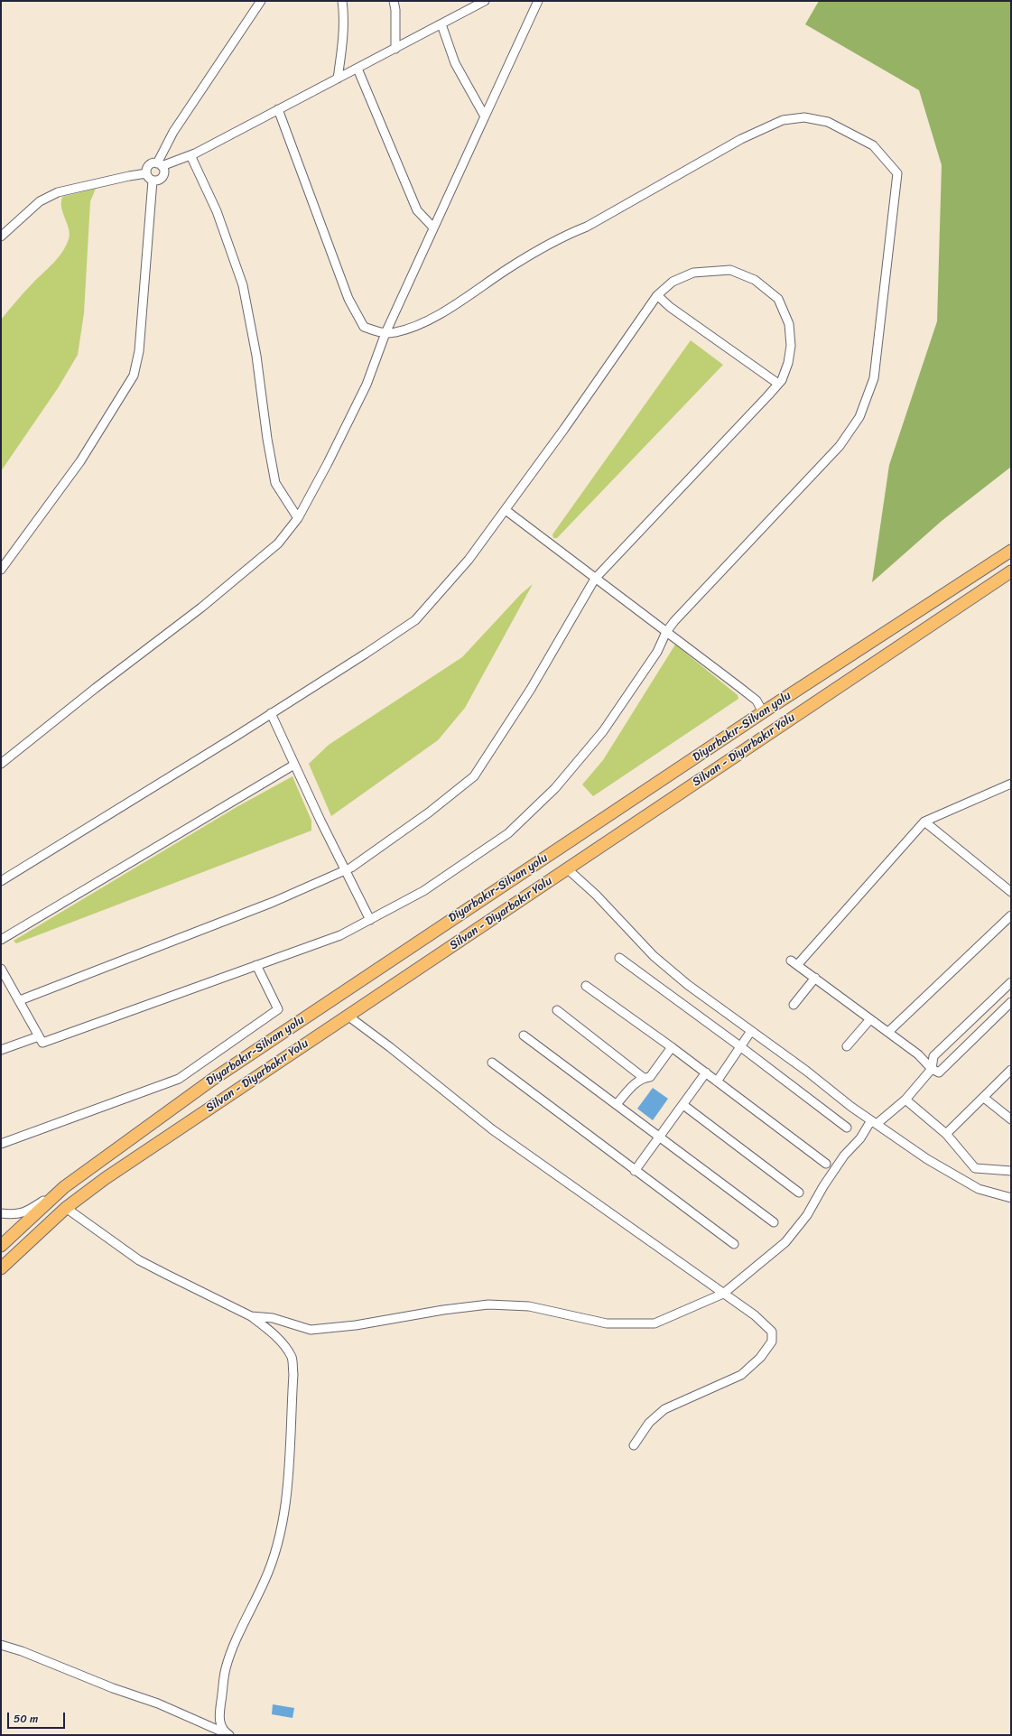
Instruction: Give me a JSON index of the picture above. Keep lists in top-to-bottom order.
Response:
{
  "streets": {
    "highway": ["Diyarbakır-Silvan yolu", "Silvan - Diyarbakır Yolu"]
  },
  "scale_bar": "50 m"
}
